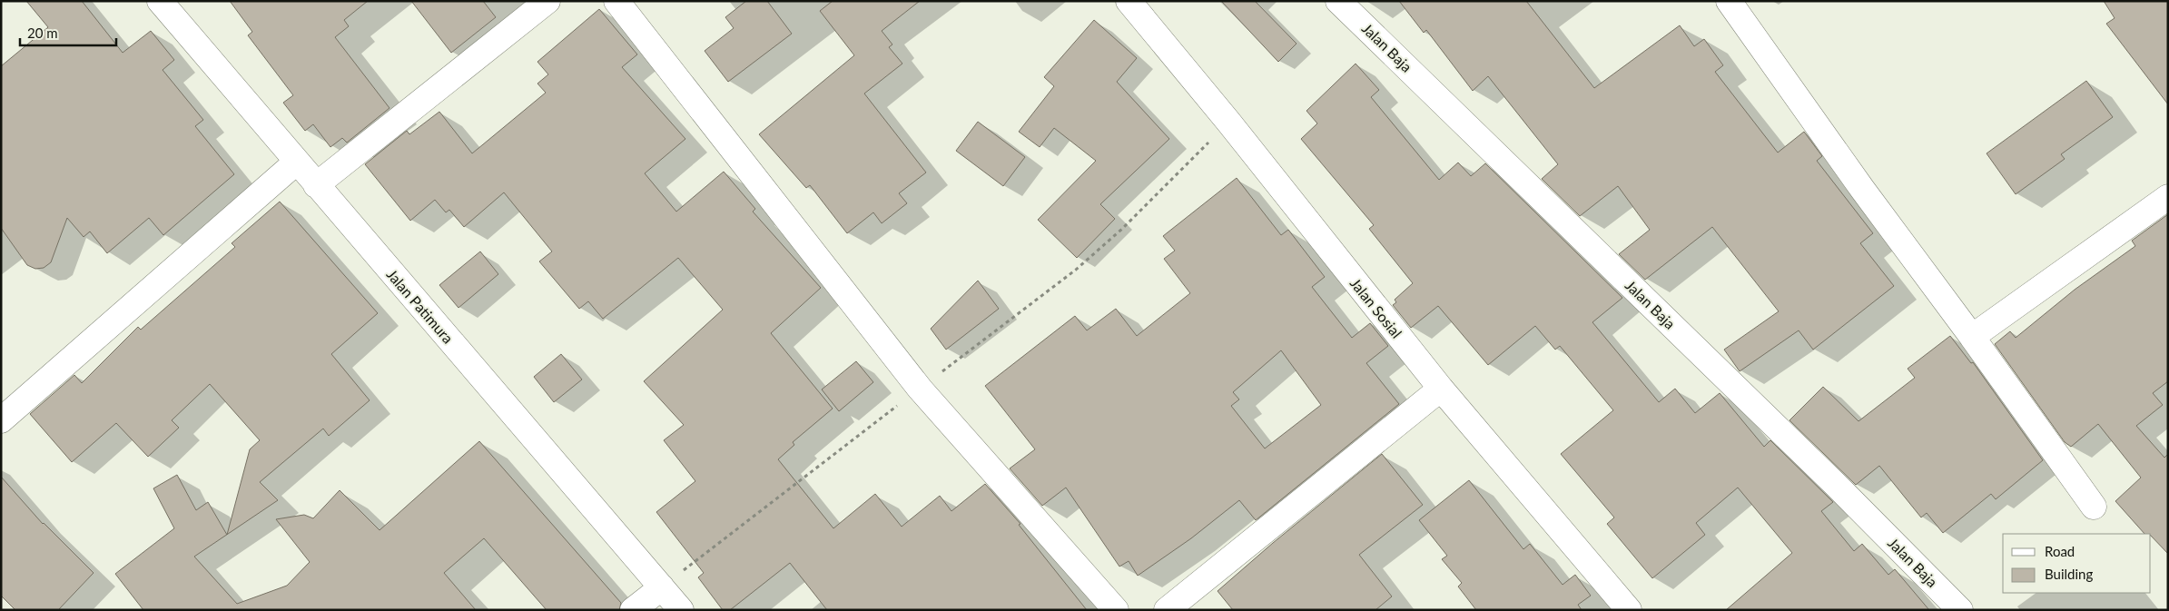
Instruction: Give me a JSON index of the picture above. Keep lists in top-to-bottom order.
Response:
{
  "streets": {
    "street": ["Jalan Baja", "Jalan Patimura", "Jalan Sosial"]
  },
  "legend": ["Road", "Building"],
  "scale_bar": "20 m"
}
